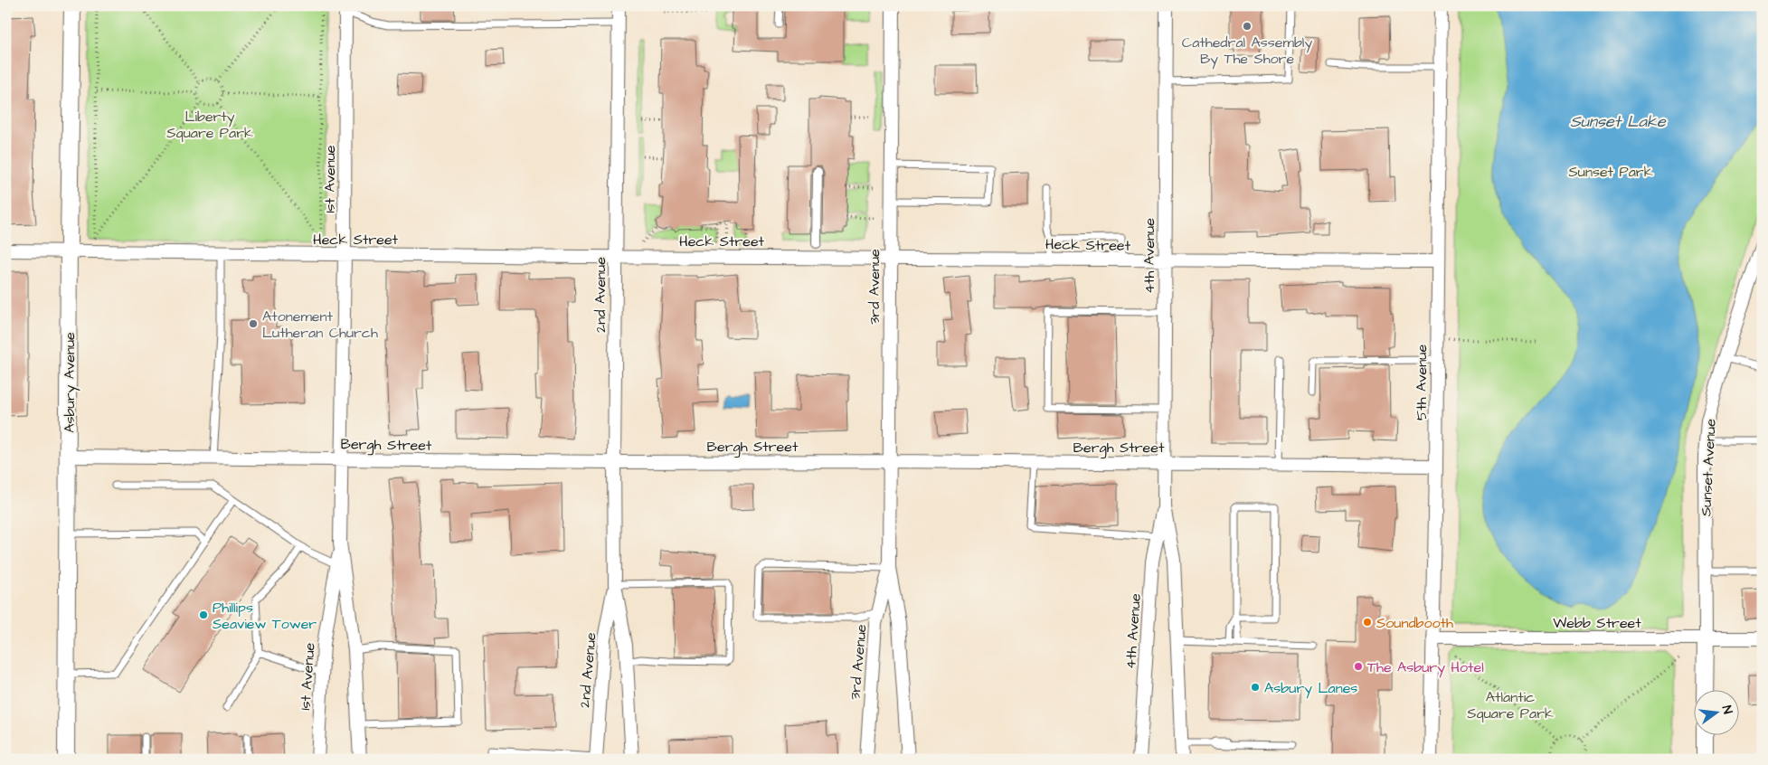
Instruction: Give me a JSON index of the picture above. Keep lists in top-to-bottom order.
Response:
{
  "streets": {
    "street": [
      "1st Avenue",
      "Heck Street",
      "4th Avenue",
      "3rd Avenue",
      "2nd Avenue",
      "Asbury Avenue",
      "5th Avenue",
      "Bergh Street",
      "Sunset Avenue",
      "Webb Street"
    ]
  },
  "crossings": [
    ["1st Avenue", "Heck Street"],
    ["1st Avenue", "Bergh Street"],
    ["Heck Street", "4th Avenue"],
    ["Heck Street", "3rd Avenue"],
    ["Heck Street", "2nd Avenue"],
    ["Heck Street", "Asbury Avenue"],
    ["Heck Street", "5th Avenue"],
    ["4th Avenue", "Bergh Street"],
    ["3rd Avenue", "Bergh Street"],
    ["2nd Avenue", "Bergh Street"],
    ["Asbury Avenue", "Bergh Street"],
    ["5th Avenue", "Bergh Street"],
    ["5th Avenue", "Webb Street"],
    ["Sunset Avenue", "Webb Street"]
  ],
  "water": ["Sunset Lake"],
  "parks": ["Liberty Square Park", "Sunset Park", "Atlantic Square Park"],
  "places": [
    "Cathedral Assembly By The Shore",
    "Atonement Lutheran Church",
    "Phillips Seaview Tower",
    "Soundbooth",
    "The Asbury Hotel",
    "Asbury Lanes"
  ],
  "north": "right"
}
